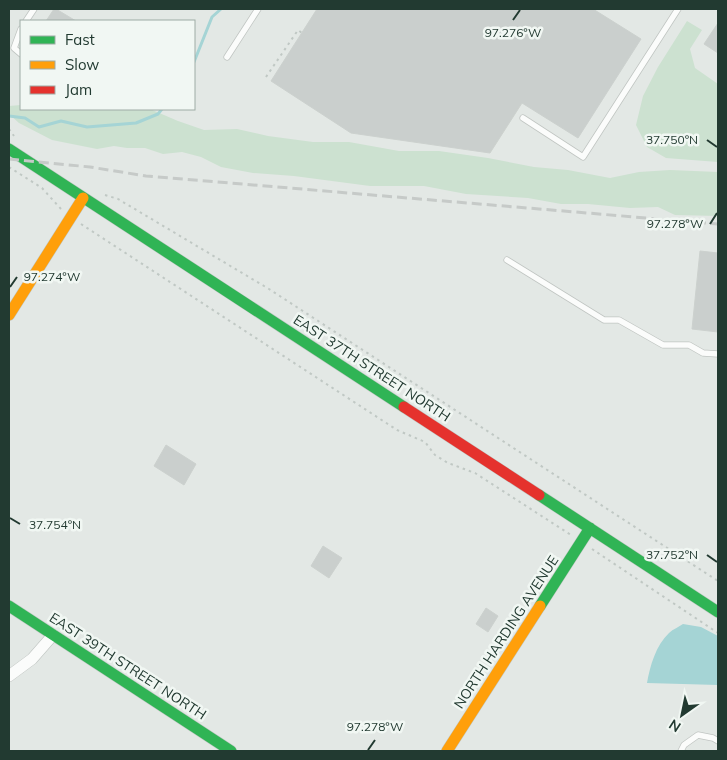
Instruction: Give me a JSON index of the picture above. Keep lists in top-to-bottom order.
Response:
{
  "streets": {
    "main road": ["EAST 37TH STREET NORTH", "NORTH HARDING AVENUE", "EAST 39TH STREET NORTH"]
  },
  "crossings": [
    ["EAST 37TH STREET NORTH", "NORTH HARDING AVENUE"]
  ],
  "legend": ["Fast", "Slow", "Jam"],
  "north": "bottom left",
  "coordinates": [
    "97.276°W",
    "37.750°N",
    "97.278°W",
    "97.274°W",
    "37.754°N",
    "37.752°N"
  ]
}
